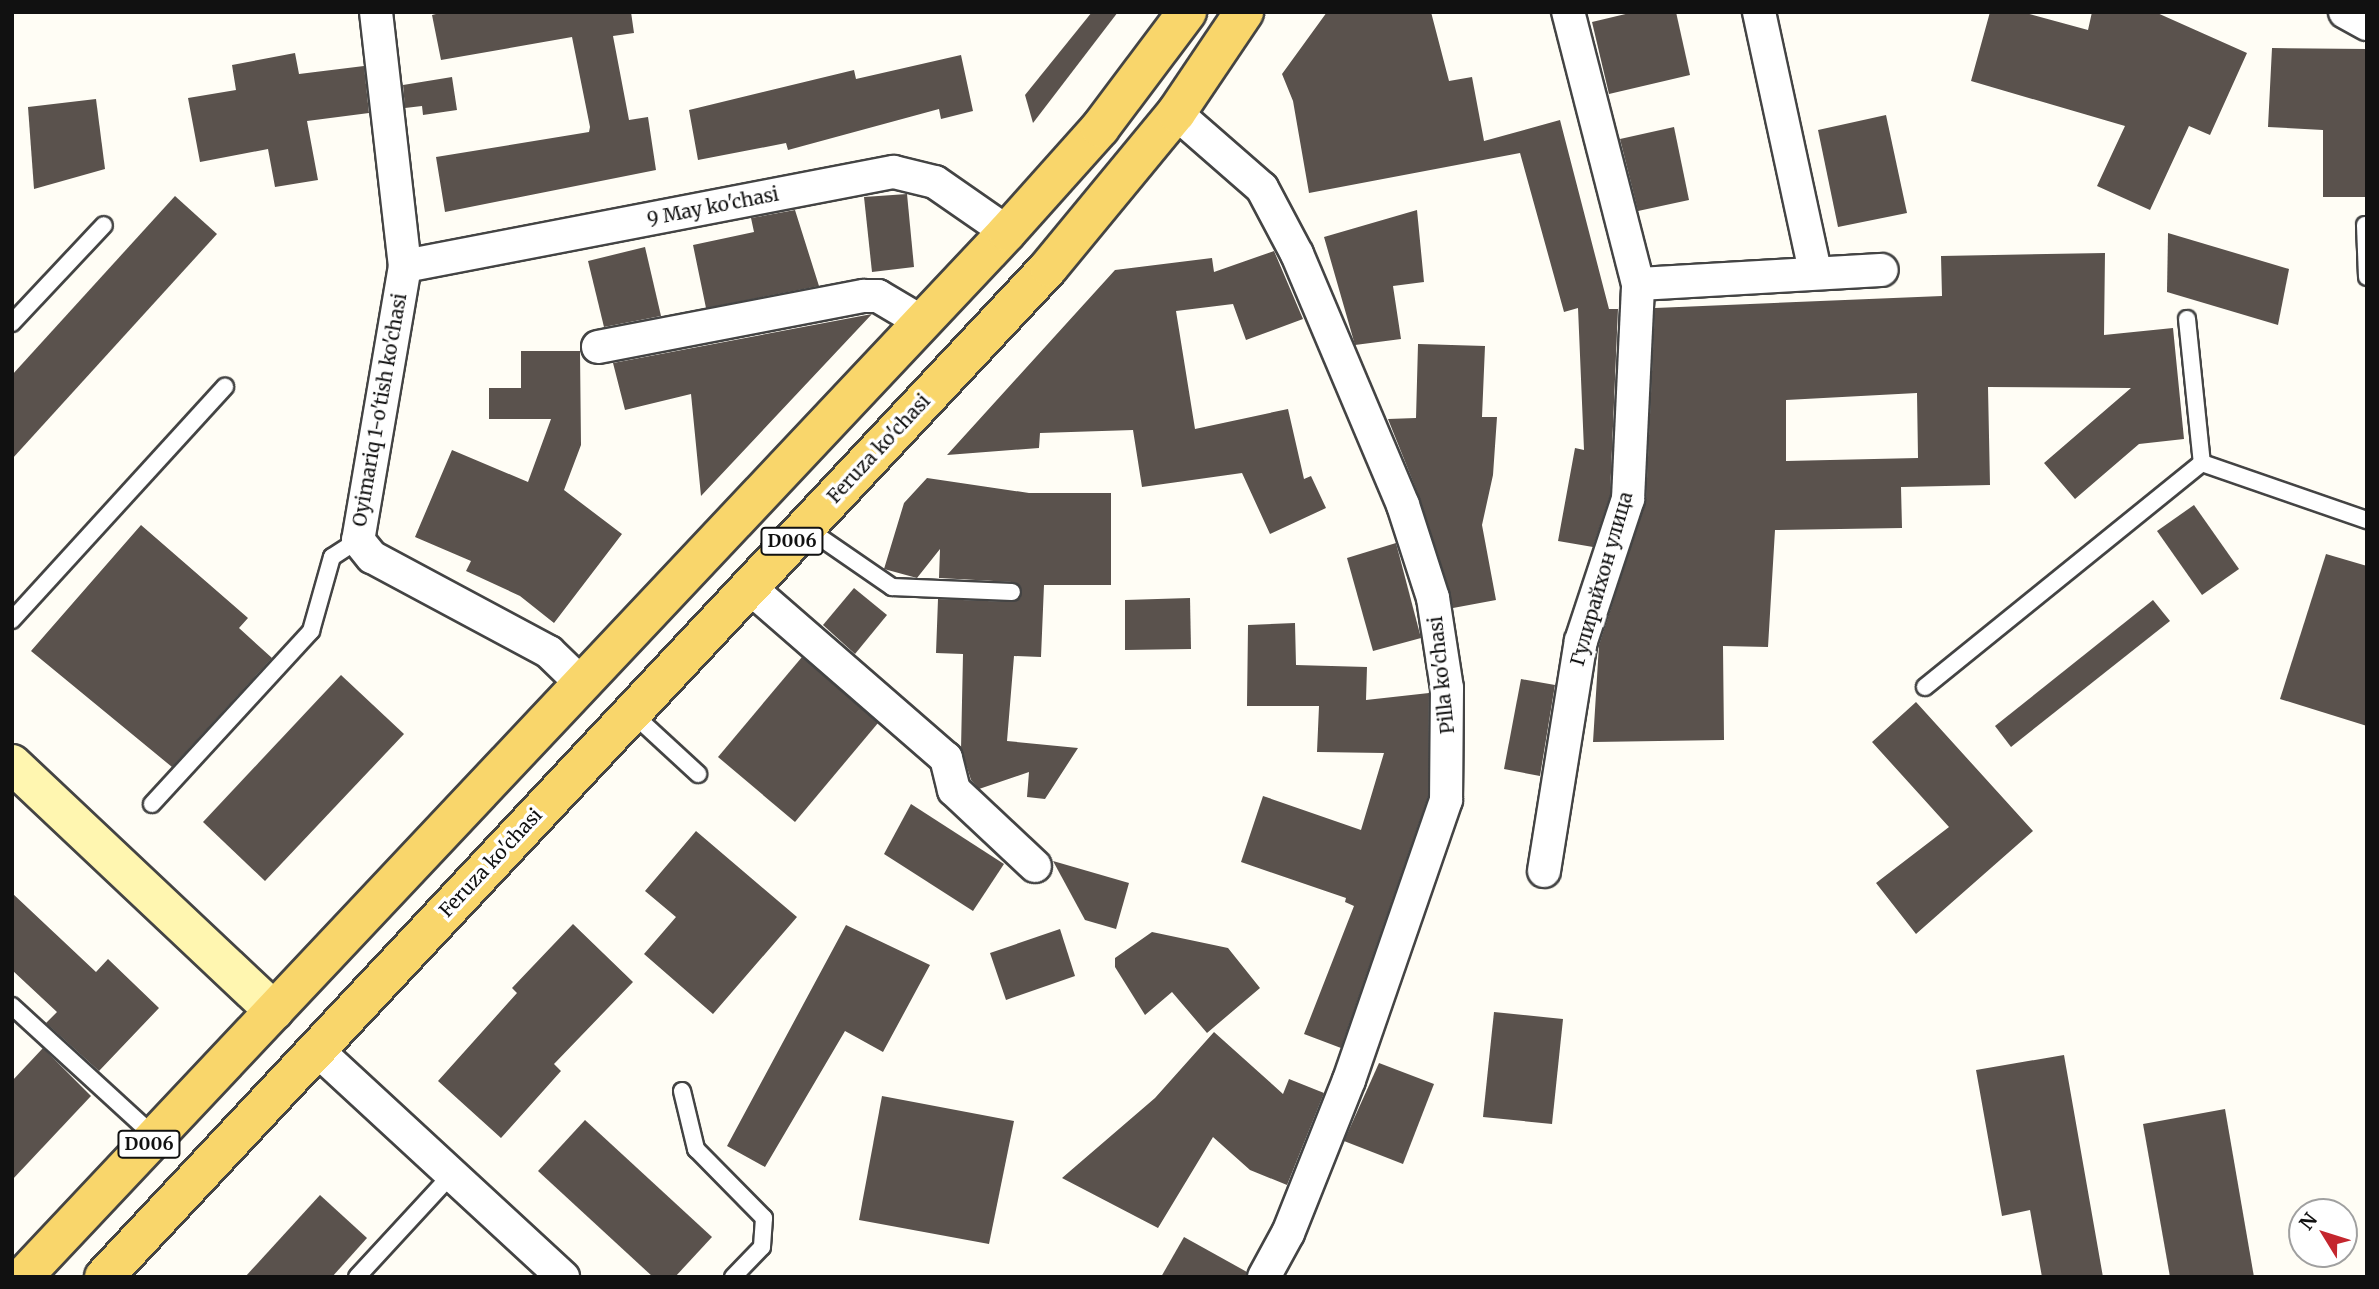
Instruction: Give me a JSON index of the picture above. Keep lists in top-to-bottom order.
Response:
{
  "streets": {
    "main road": ["Feruza ko'chasi", "D006"],
    "street": [
      "9 May ko'chasi",
      "Oyimariq 1-o'tish ko'chasi",
      "Гулирайхон улица",
      "Pilla ko'chasi"
    ]
  },
  "crossings": [
    ["9 May ko'chasi", "Oyimariq 1-o'tish ko'chasi"],
    ["9 May ko'chasi", "D006"],
    ["Oyimariq 1-o'tish ko'chasi", "D006"],
    ["Feruza ko'chasi", "Pilla ko'chasi"]
  ],
  "north": "top left"
}
